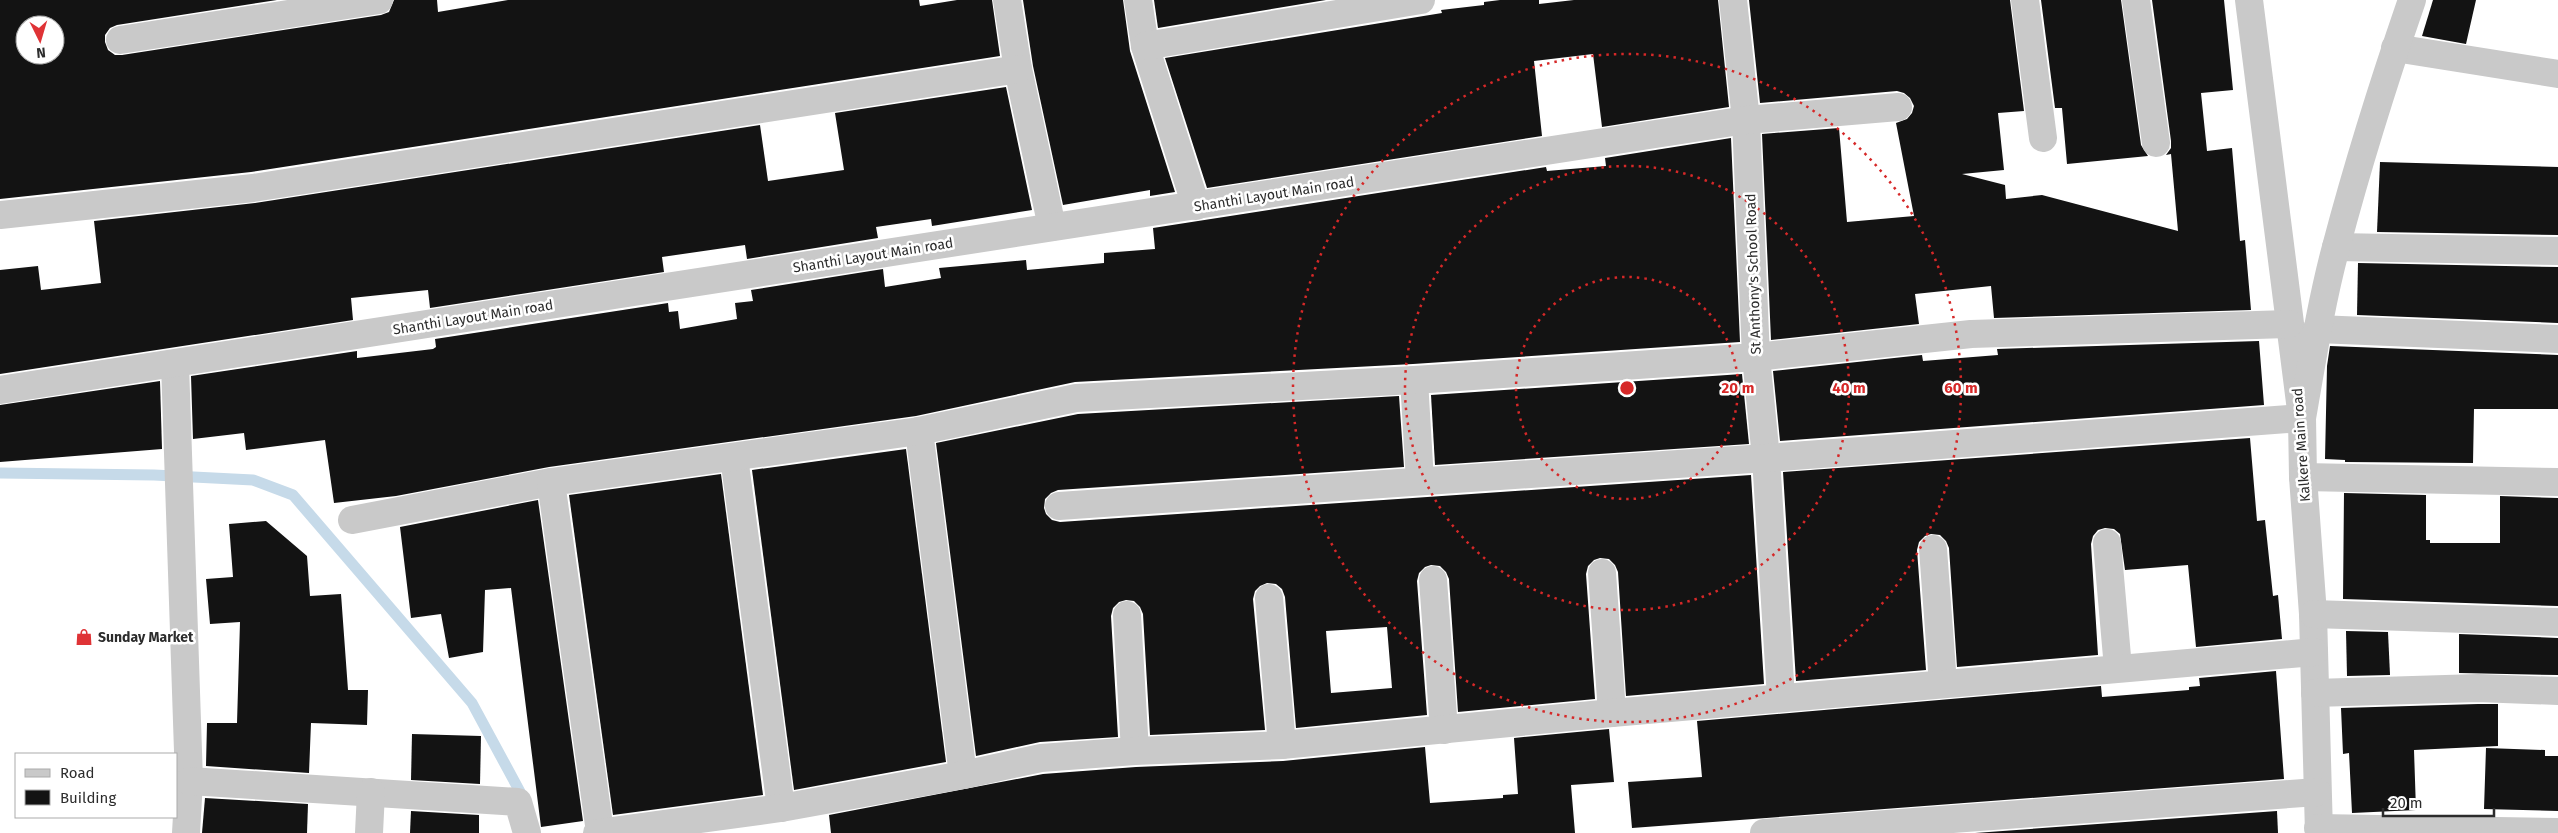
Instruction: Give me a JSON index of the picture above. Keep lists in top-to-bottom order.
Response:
{
  "streets": {
    "street": ["Shanthi Layout Main road", "St Anthony's School Road", "Kalkere Main road"]
  },
  "crossings": [
    ["Shanthi Layout Main road", "St Anthony's School Road"]
  ],
  "places": {
    "shop": ["Sunday Market"]
  },
  "legend": ["Road", "Building"],
  "scale_bar": "20 m",
  "north": "bottom",
  "rings": ["20 m", "40 m", "60 m"]
}
